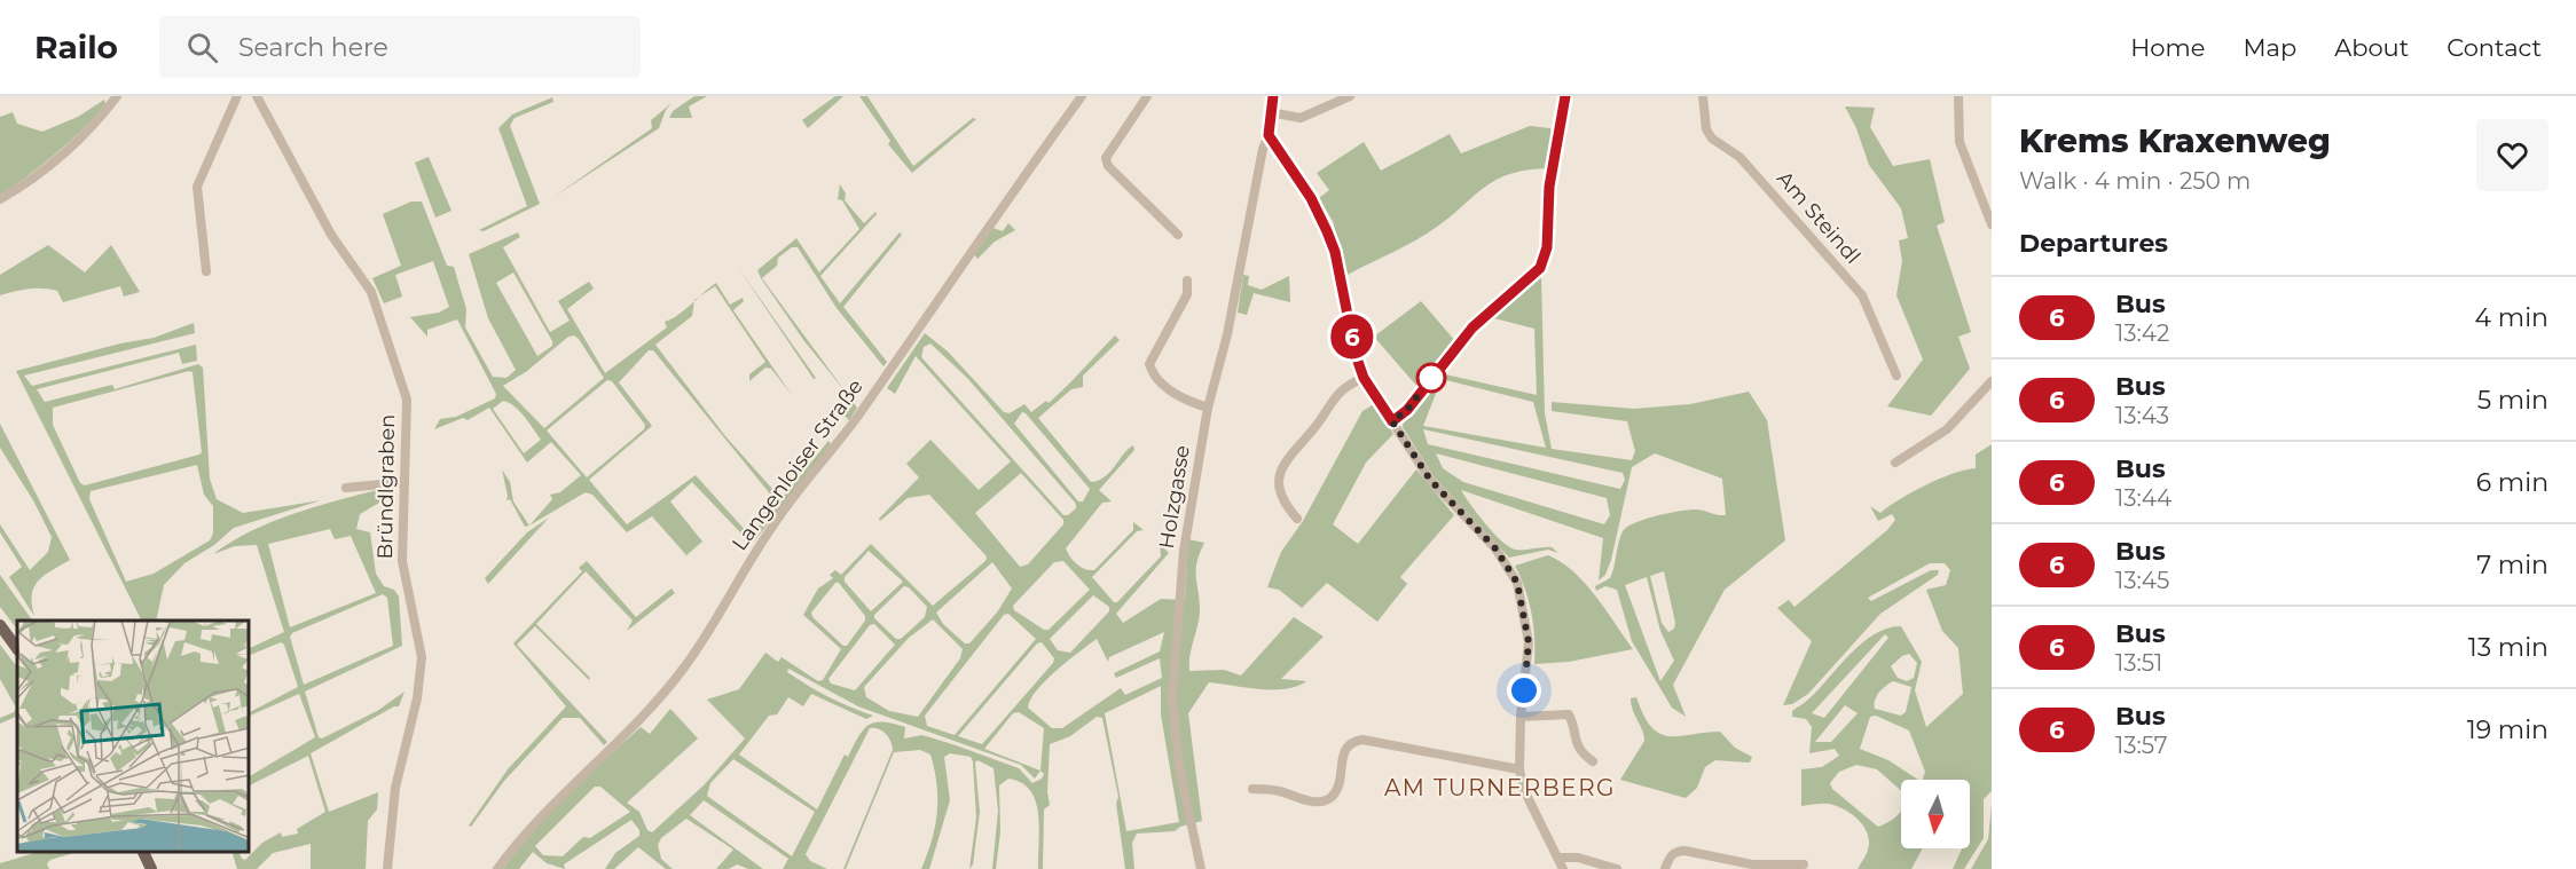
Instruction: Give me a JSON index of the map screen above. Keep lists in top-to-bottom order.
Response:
{
  "streets": {
    "street": [
      "Am Steindl",
      "Langenloiser Straße",
      "Bründlgraben",
      "Holzgasse"
    ]
  },
  "districts": ["AM TURNERBERG"],
  "lines": ["bus line 6"],
  "north": "bottom",
  "page": {
    "header": "Railo",
    "search": "Search here",
    "nav": [
      "Home",
      "Map",
      "About",
      "Contact"
    ],
    "on_map": "6",
    "heading": [
      ["Krems Kraxenweg", "Walk · 4 min · 250 m"],
      "Departures"
    ],
    "list": [
      {
        "mark": "6",
        "name": "Bus",
        "note": "13:42",
        "value": "4 min"
      },
      {
        "mark": "6",
        "name": "Bus",
        "note": "13:43",
        "value": "5 min"
      },
      {
        "mark": "6",
        "name": "Bus",
        "note": "13:44",
        "value": "6 min"
      },
      {
        "mark": "6",
        "name": "Bus",
        "note": "13:45",
        "value": "7 min"
      },
      {
        "mark": "6",
        "name": "Bus",
        "note": "13:51",
        "value": "13 min"
      },
      {
        "mark": "6",
        "name": "Bus",
        "note": "13:57",
        "value": "19 min"
      }
    ]
  }
}
